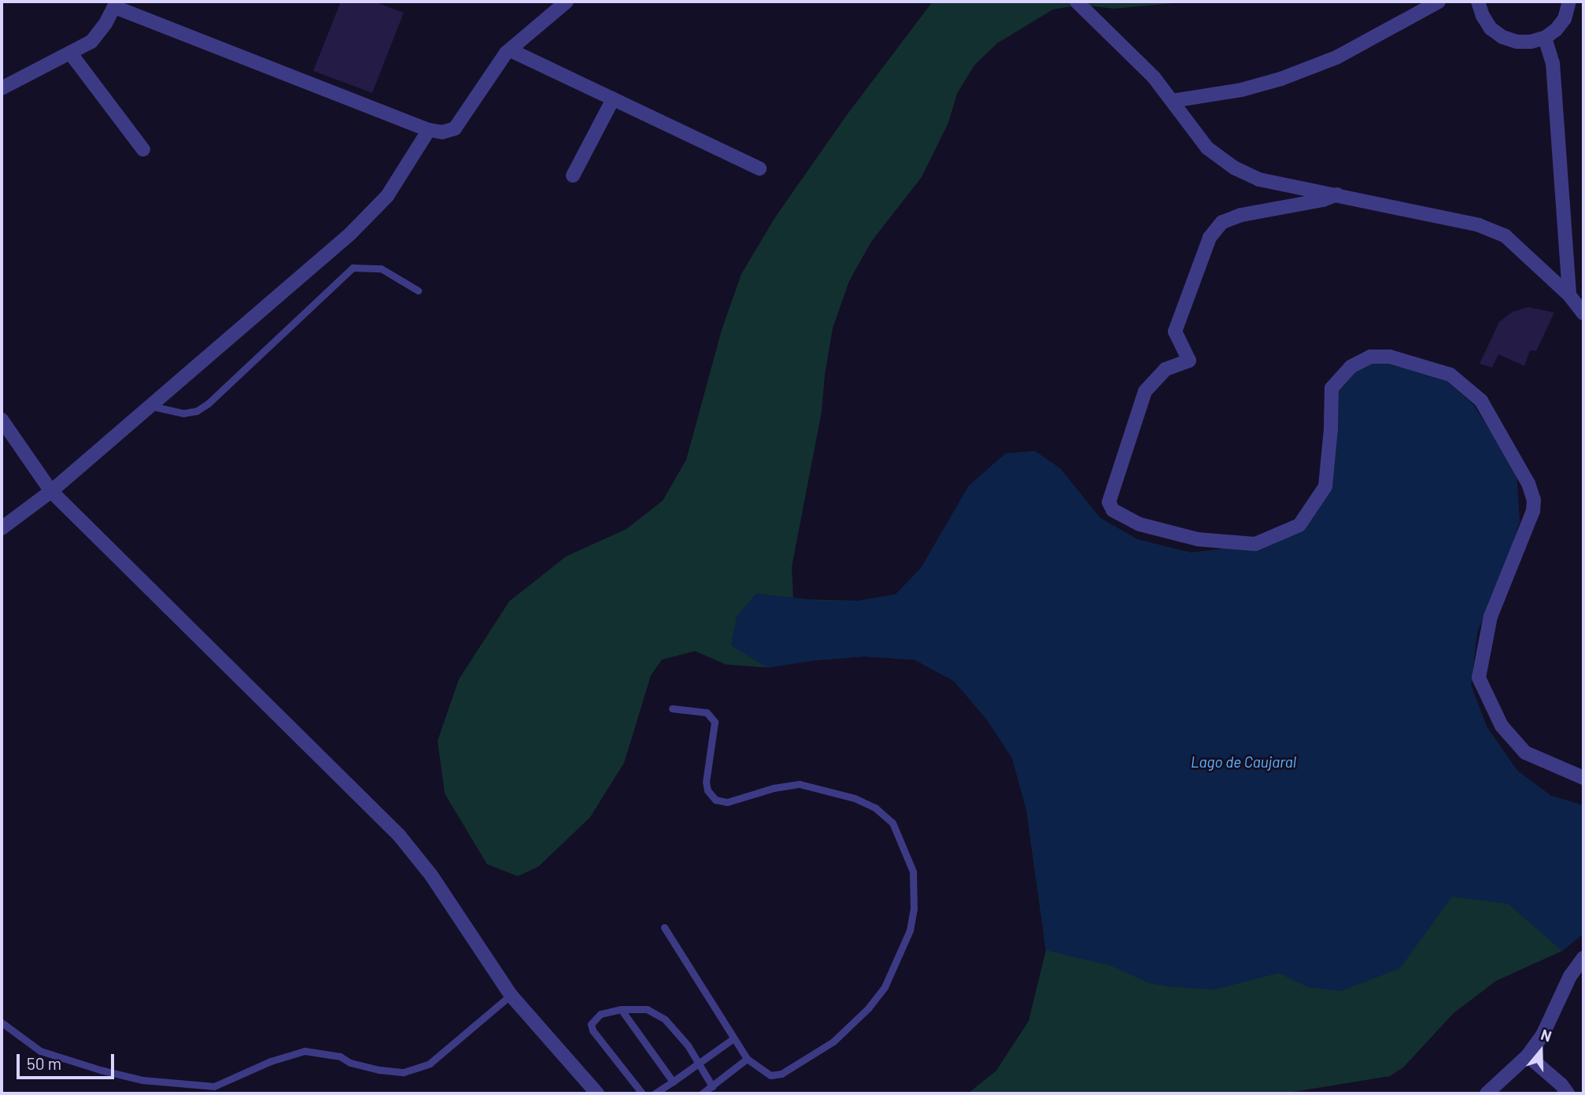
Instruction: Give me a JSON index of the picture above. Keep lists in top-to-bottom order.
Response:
{
  "water": ["Lago de Caujaral"],
  "scale_bar": "50 m",
  "north": "top"
}
